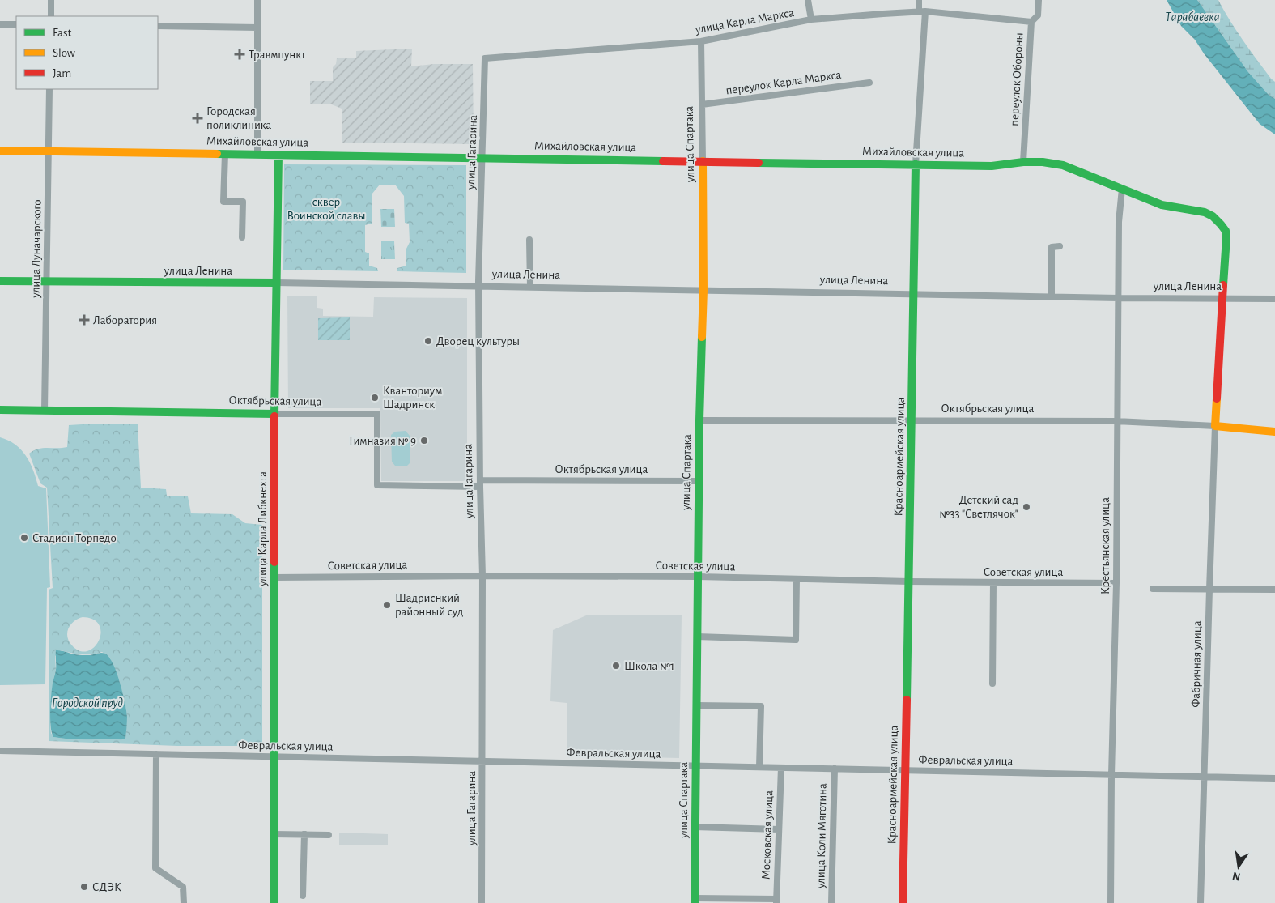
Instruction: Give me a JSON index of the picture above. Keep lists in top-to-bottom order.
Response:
{
  "streets": {
    "street": [
      "улица Карла Маркса",
      "переулок Обороны",
      "переулок Карла Маркса",
      "Михайловская улица",
      "улица Спартака",
      "улица Гагарина",
      "улица Луначарского",
      "улица Ленина",
      "Октябрьская улица",
      "Красноармейская улица",
      "улица Карла Либкнехта",
      "Крестьянская улица",
      "Советская улица",
      "Фабричная улица",
      "Февральская улица",
      "Московская улица",
      "улица Коли Мяготина"
    ]
  },
  "crossings": [
    ["улица Карла Маркса", "переулок Обороны"],
    ["улица Карла Маркса", "улица Спартака"],
    ["улица Карла Маркса", "улица Гагарина"],
    ["улица Карла Маркса", "Красноармейская улица"],
    ["переулок Обороны", "Михайловская улица"],
    ["переулок Карла Маркса", "улица Спартака"],
    ["Михайловская улица", "улица Спартака"],
    ["Михайловская улица", "улица Гагарина"],
    ["Михайловская улица", "улица Луначарского"],
    ["Михайловская улица", "улица Ленина"],
    ["Михайловская улица", "Красноармейская улица"],
    ["Михайловская улица", "улица Карла Либкнехта"],
    ["Михайловская улица", "Крестьянская улица"],
    ["улица Спартака", "улица Ленина"],
    ["улица Спартака", "Октябрьская улица"],
    ["улица Спартака", "Советская улица"],
    ["улица Спартака", "Февральская улица"],
    ["улица Гагарина", "улица Ленина"],
    ["улица Гагарина", "Октябрьская улица"],
    ["улица Гагарина", "Советская улица"],
    ["улица Гагарина", "Февральская улица"],
    ["улица Луначарского", "улица Ленина"],
    ["улица Луначарского", "Октябрьская улица"],
    ["улица Ленина", "Красноармейская улица"],
    ["улица Ленина", "улица Карла Либкнехта"],
    ["улица Ленина", "Крестьянская улица"],
    ["Октябрьская улица", "Красноармейская улица"],
    ["Октябрьская улица", "улица Карла Либкнехта"],
    ["Октябрьская улица", "Крестьянская улица"],
    ["Октябрьская улица", "Фабричная улица"],
    ["Красноармейская улица", "Советская улица"],
    ["Красноармейская улица", "Февральская улица"],
    ["улица Карла Либкнехта", "Советская улица"],
    ["улица Карла Либкнехта", "Февральская улица"],
    ["Крестьянская улица", "Советская улица"],
    ["Крестьянская улица", "Февральская улица"],
    ["Фабричная улица", "Февральская улица"],
    ["Февральская улица", "Московская улица"],
    ["Февральская улица", "улица Коли Мяготина"]
  ],
  "water": ["Тарабаевка", "Городской пруд"],
  "parks": ["сквер Воинской славы"],
  "places": {
    "health": ["Травмпункт", "Городская поликлиника", "Лаборатория"],
    "other": [
      "Дворец культуры",
      "Кванториум Шадринск",
      "Гимназия № 9",
      "Детский сад №33 \"Светлячок\"",
      "Стадион Торпедо",
      "Шадриснкий районный суд",
      "Школа №1",
      "СДЭК"
    ]
  },
  "legend": ["Fast", "Slow", "Jam"],
  "north": "bottom"
}
